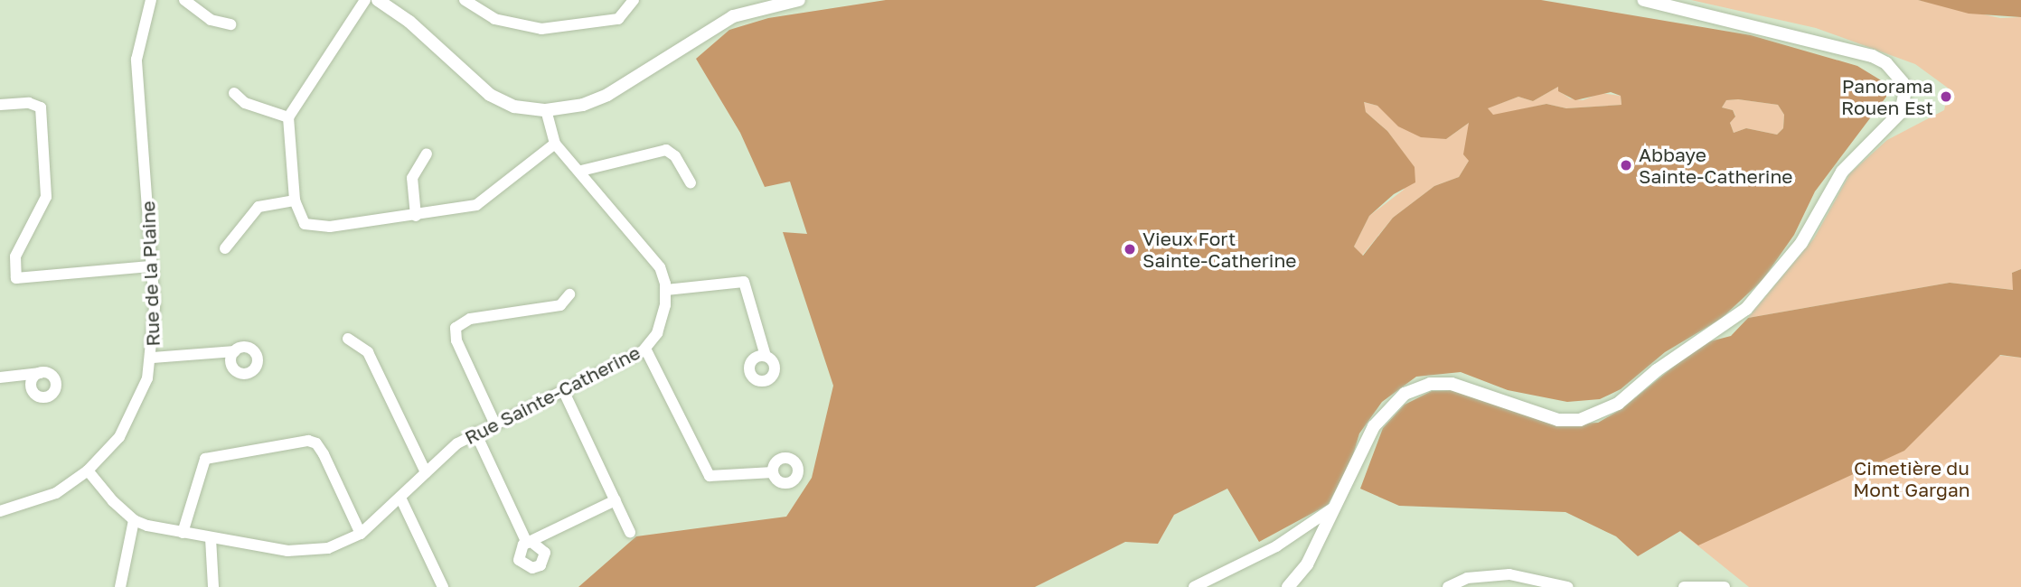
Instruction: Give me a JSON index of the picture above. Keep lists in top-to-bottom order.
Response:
{
  "streets": {
    "street": ["Rue de la Plaine", "Rue Sainte-Catherine"]
  },
  "parks": ["Cimetière du Mont Gargan"],
  "places": ["Panorama Rouen Est", "Abbaye Sainte-Catherine", "Vieux Fort Sainte-Catherine"]
}
